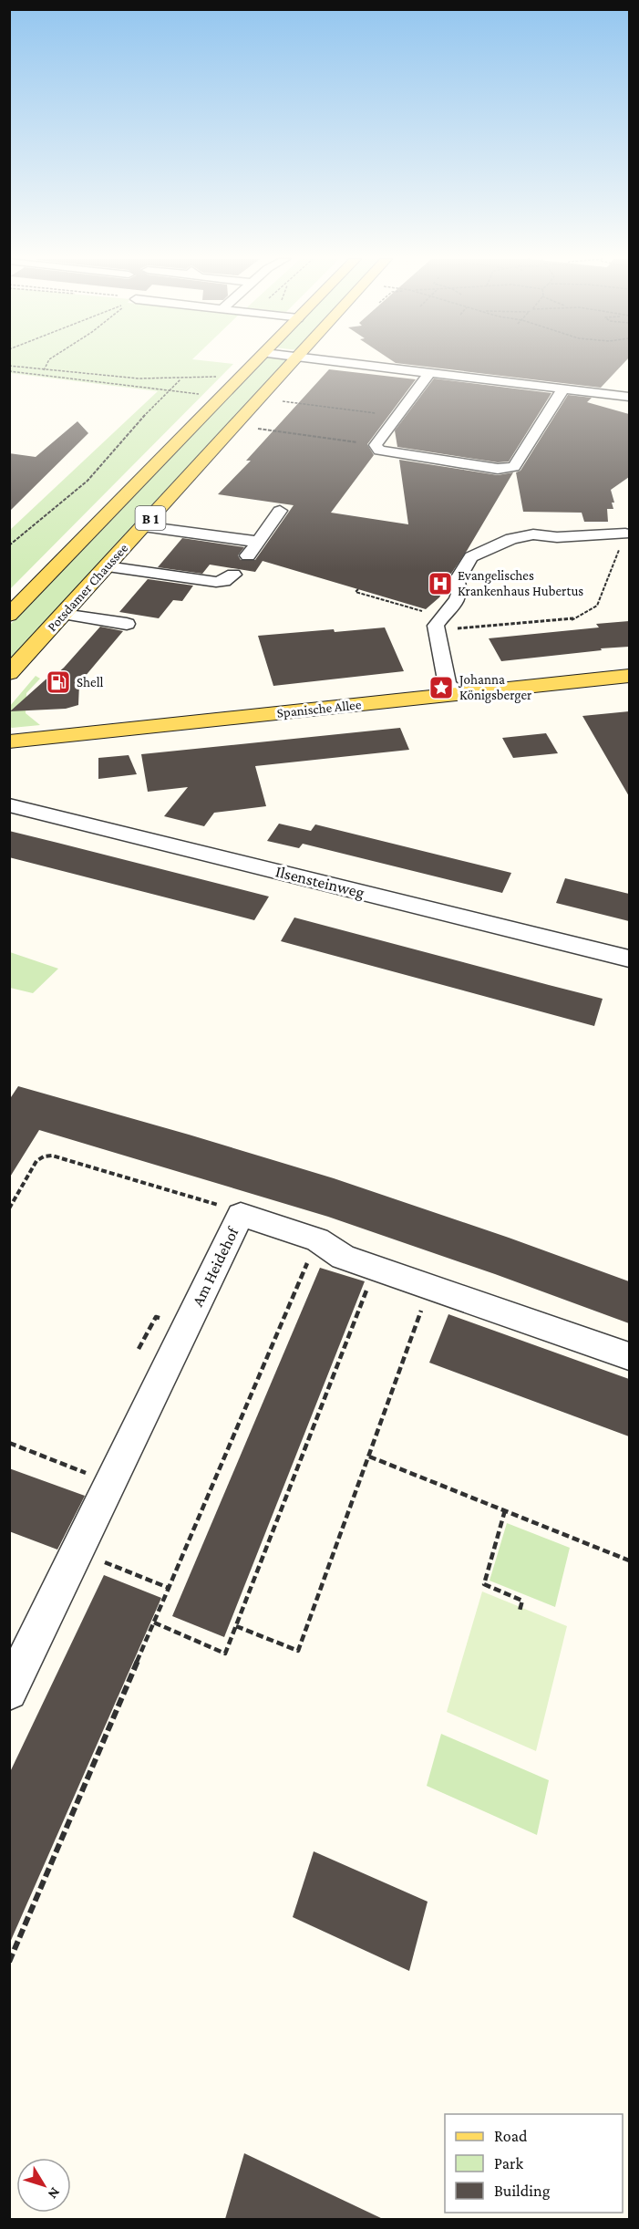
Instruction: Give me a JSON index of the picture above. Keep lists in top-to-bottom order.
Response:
{
  "streets": {
    "main road": ["B 1", "Potsdamer Chaussee", "Spanische Allee"],
    "street": ["Ilsensteinweg", "Am Heidehof"]
  },
  "places": {
    "hospital": ["Evangelisches Krankenhaus Hubertus"],
    "fuel station": ["Shell"],
    "place": ["Johanna Königsberger"]
  },
  "legend": ["Road", "Park", "Building"],
  "north": "bottom right"
}
